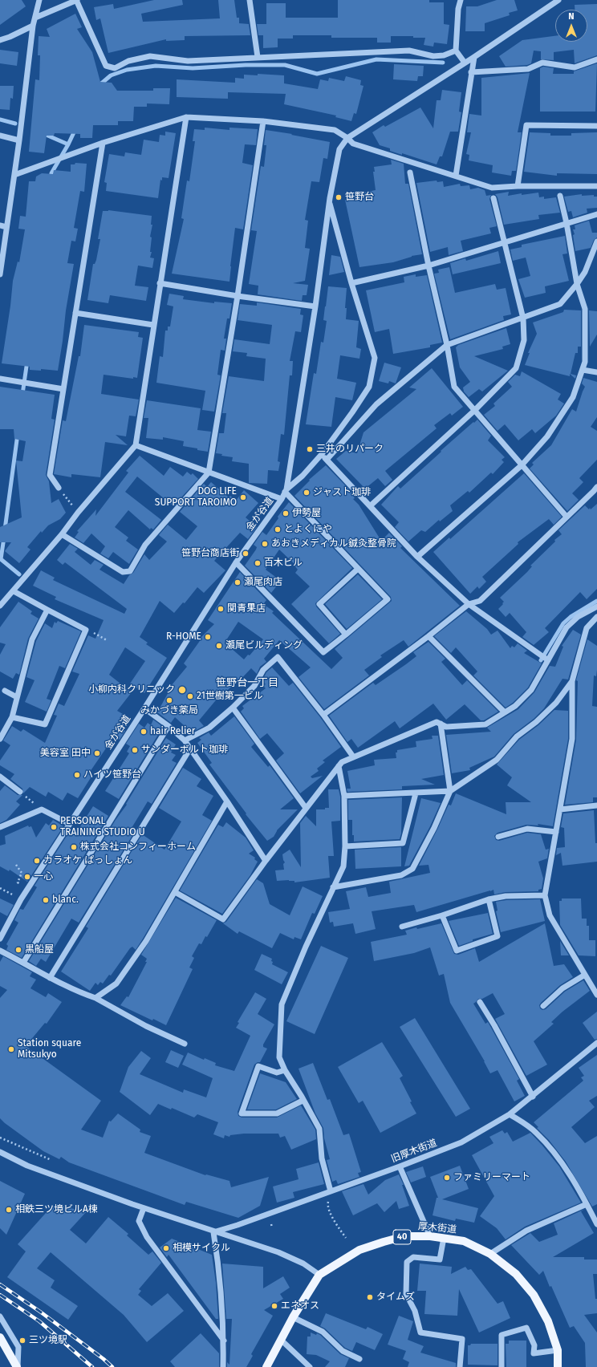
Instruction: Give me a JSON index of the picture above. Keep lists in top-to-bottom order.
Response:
{
  "streets": {
    "main road": ["厚木街道", "40"],
    "street": ["金が谷道", "旧厚木街道"]
  },
  "districts": ["笹野台一丁目"],
  "places": [
    "笹野台",
    "三井のリパーク",
    "ジャスト珈琲",
    "DOG LIFE SUPPORT TAROIMO",
    "伊勢屋",
    "とよくにや",
    "あおきメディカル鍼灸整骨院",
    "笹野台商店街",
    "百木ビル",
    "瀬尾肉店",
    "関青果店",
    "R-HOME",
    "瀬尾ビルディング",
    "小柳内科クリニック",
    "21世樹第一ビル",
    "みかづき薬局",
    "hair Relier",
    "サンダーボルト珈琲",
    "美容室 田中",
    "ハイツ笹野台",
    "PERSONAL TRAINING STUDIO U",
    "株式会社コンフィーホーム",
    "カラオケ ぱっしょん",
    "一心",
    "blanc.",
    "黒船屋",
    "Station square Mitsukyo",
    "ファミリーマート",
    "相鉄三ツ境ビルA棟",
    "相模サイクル",
    "タイムズ",
    "エネオス",
    "三ツ境駅"
  ],
  "north": "top"
}
